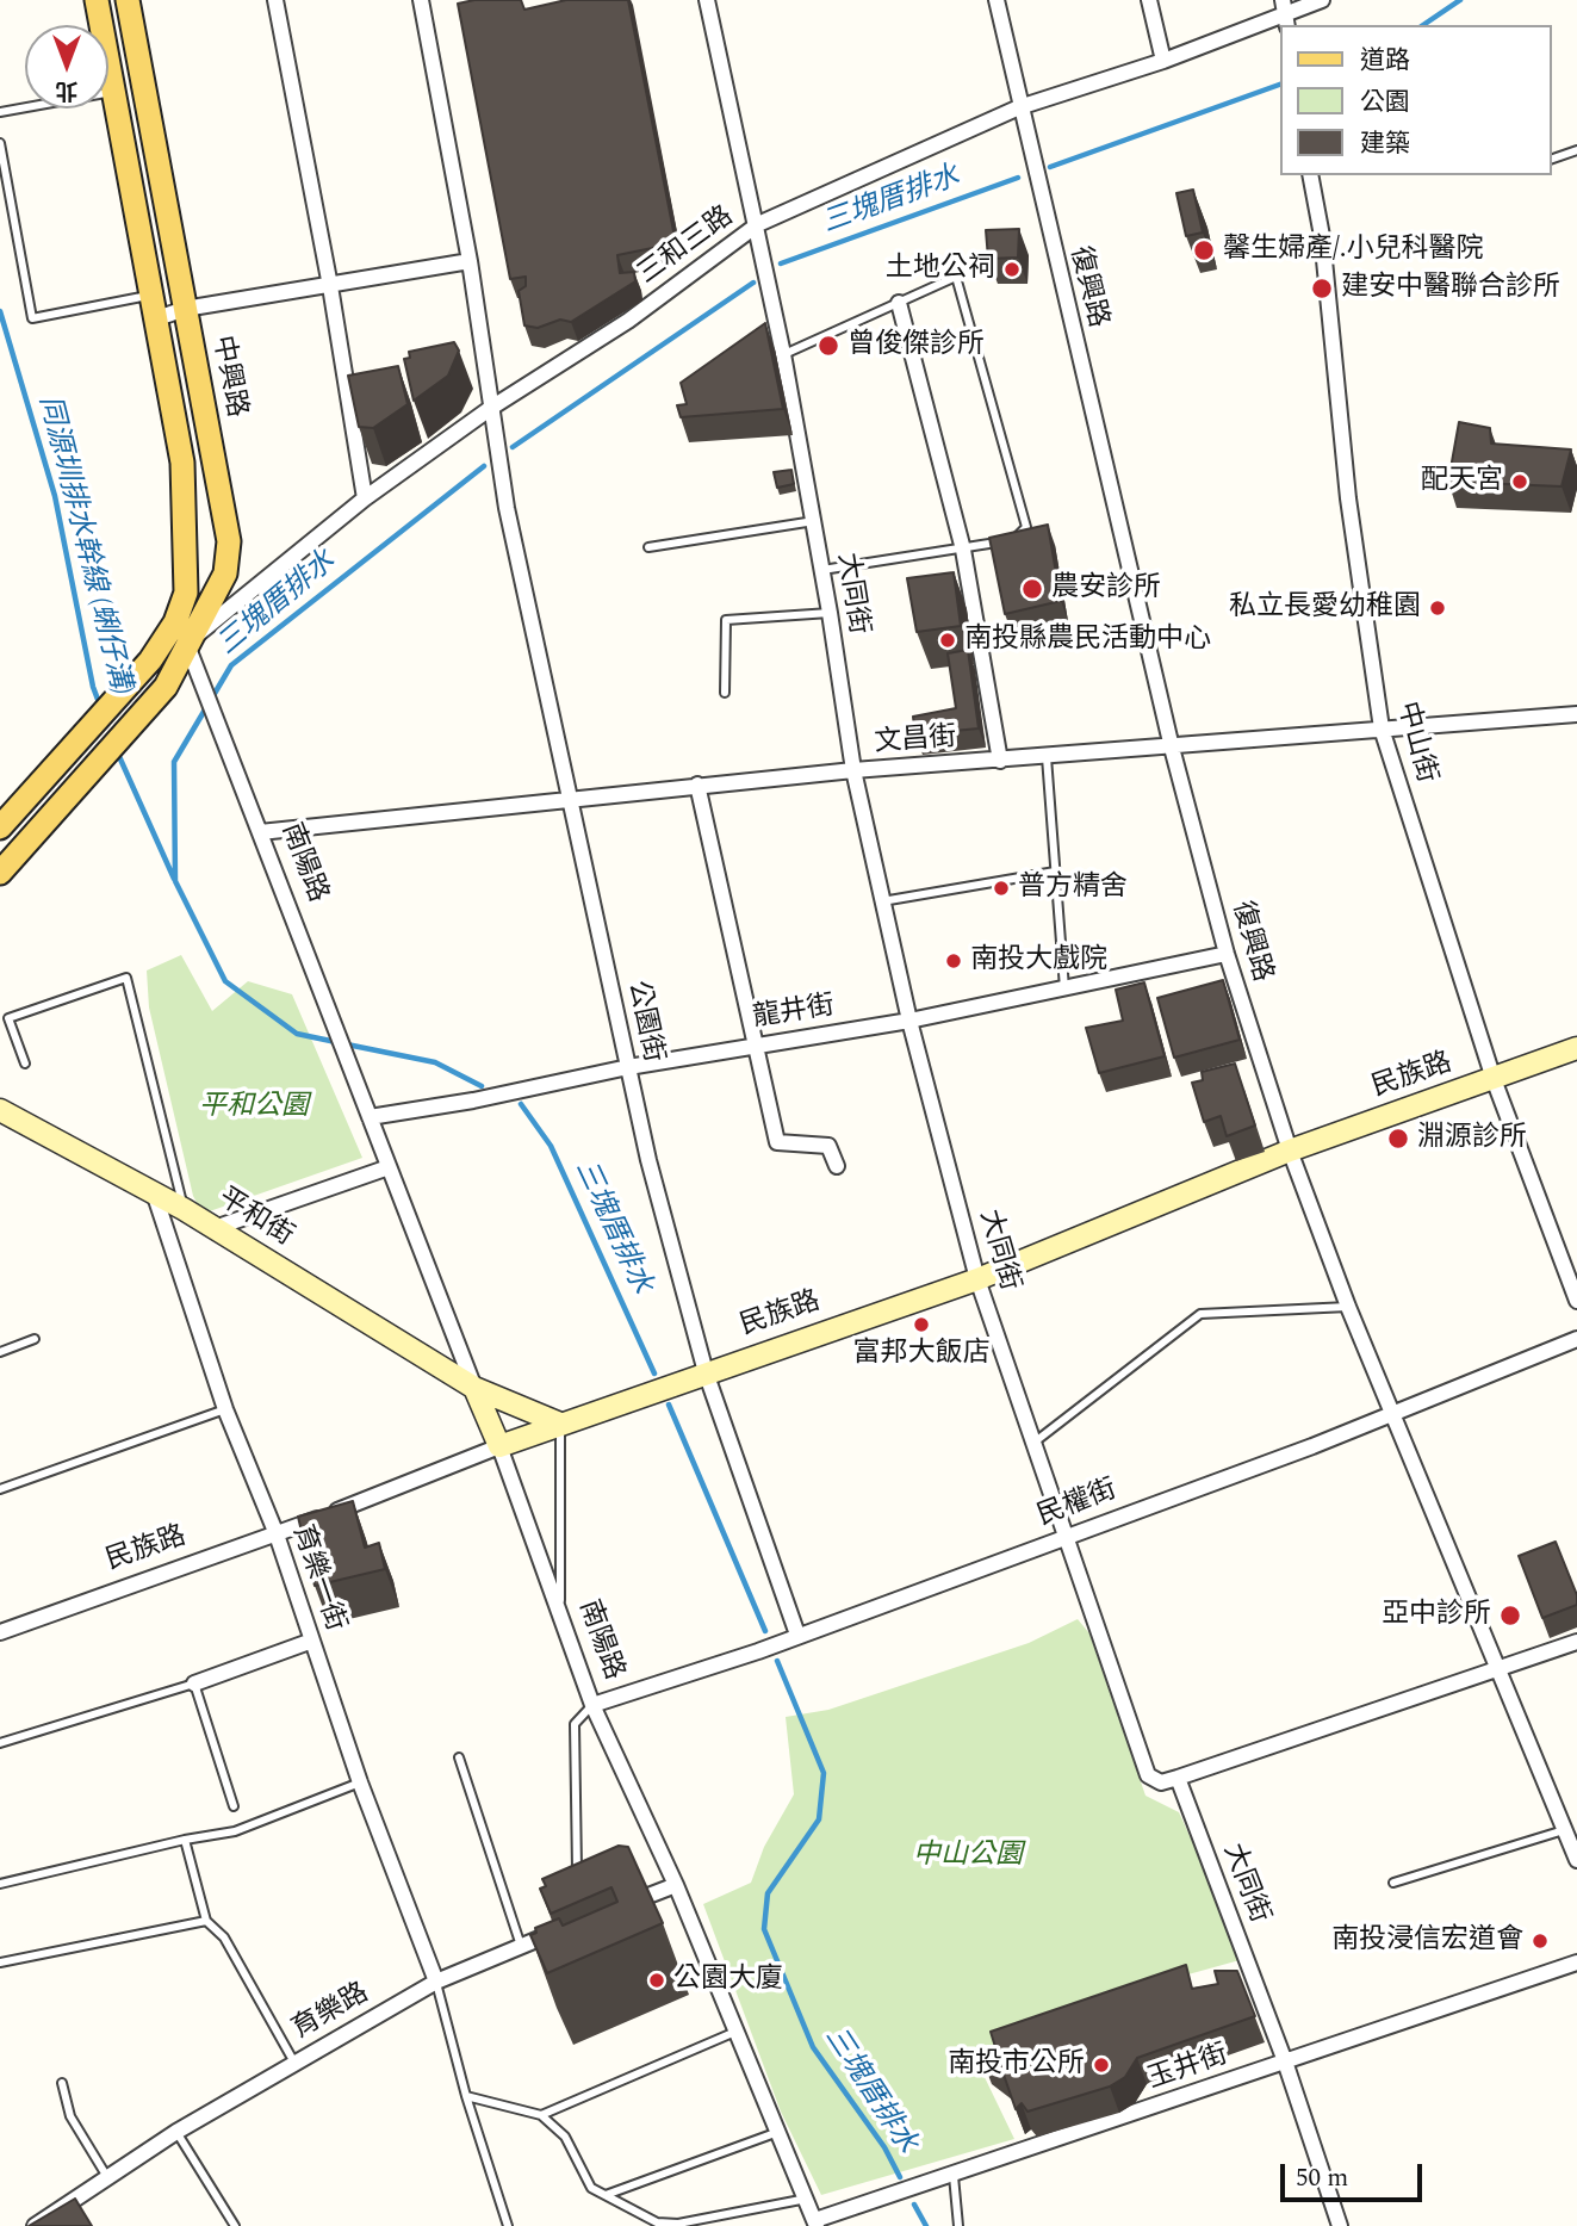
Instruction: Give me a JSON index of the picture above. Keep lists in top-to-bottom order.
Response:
{
  "streets": {
    "main road": [
      "中興路",
      "南陽路",
      "民族路",
      "平和街"
    ],
    "street": [
      "三和三路",
      "復興路",
      "大同街",
      "文昌街",
      "中山街",
      "龍井街",
      "公園街",
      "民權街",
      "育樂一街",
      "育樂路",
      "玉井街"
    ]
  },
  "crossings": [
    ["三和三路", "復興路"],
    ["三和三路", "中興路"],
    ["三和三路", "大同街"],
    ["三和三路", "南陽路"],
    ["三和三路", "公園街"],
    ["復興路", "文昌街"],
    ["復興路", "龍井街"],
    ["復興路", "民族路"],
    ["復興路", "民權街"],
    ["中興路", "南陽路"],
    ["大同街", "文昌街"],
    ["大同街", "龍井街"],
    ["大同街", "民族路"],
    ["大同街", "民權街"],
    ["大同街", "玉井街"],
    ["文昌街", "中山街"],
    ["文昌街", "南陽路"],
    ["文昌街", "公園街"],
    ["中山街", "民族路"],
    ["南陽路", "龍井街"],
    ["南陽路", "民族路"],
    ["南陽路", "平和街"],
    ["南陽路", "民權街"],
    ["南陽路", "玉井街"],
    ["龍井街", "公園街"],
    ["公園街", "民族路"],
    ["公園街", "民權街"],
    ["民族路", "平和街"],
    ["民族路", "育樂一街"],
    ["平和街", "育樂一街"],
    ["育樂一街", "育樂路"]
  ],
  "water": ["三塊厝排水", "同源圳排水幹線 (蜊仔溝)"],
  "parks": ["平和公園", "中山公園"],
  "places": [
    "馨生婦產/.小兒科醫院",
    "土地公祠",
    "建安中醫聯合診所",
    "曾俊傑診所",
    "配天宮",
    "農安診所",
    "私立長愛幼稚園",
    "南投縣農民活動中心",
    "普方精舍",
    "南投大戲院",
    "淵源診所",
    "富邦大飯店",
    "亞中診所",
    "南投浸信宏道會",
    "公園大廈",
    "南投市公所"
  ],
  "legend": ["道路", "公園", "建築"],
  "scale_bar": "50 m",
  "north": "bottom"
}
